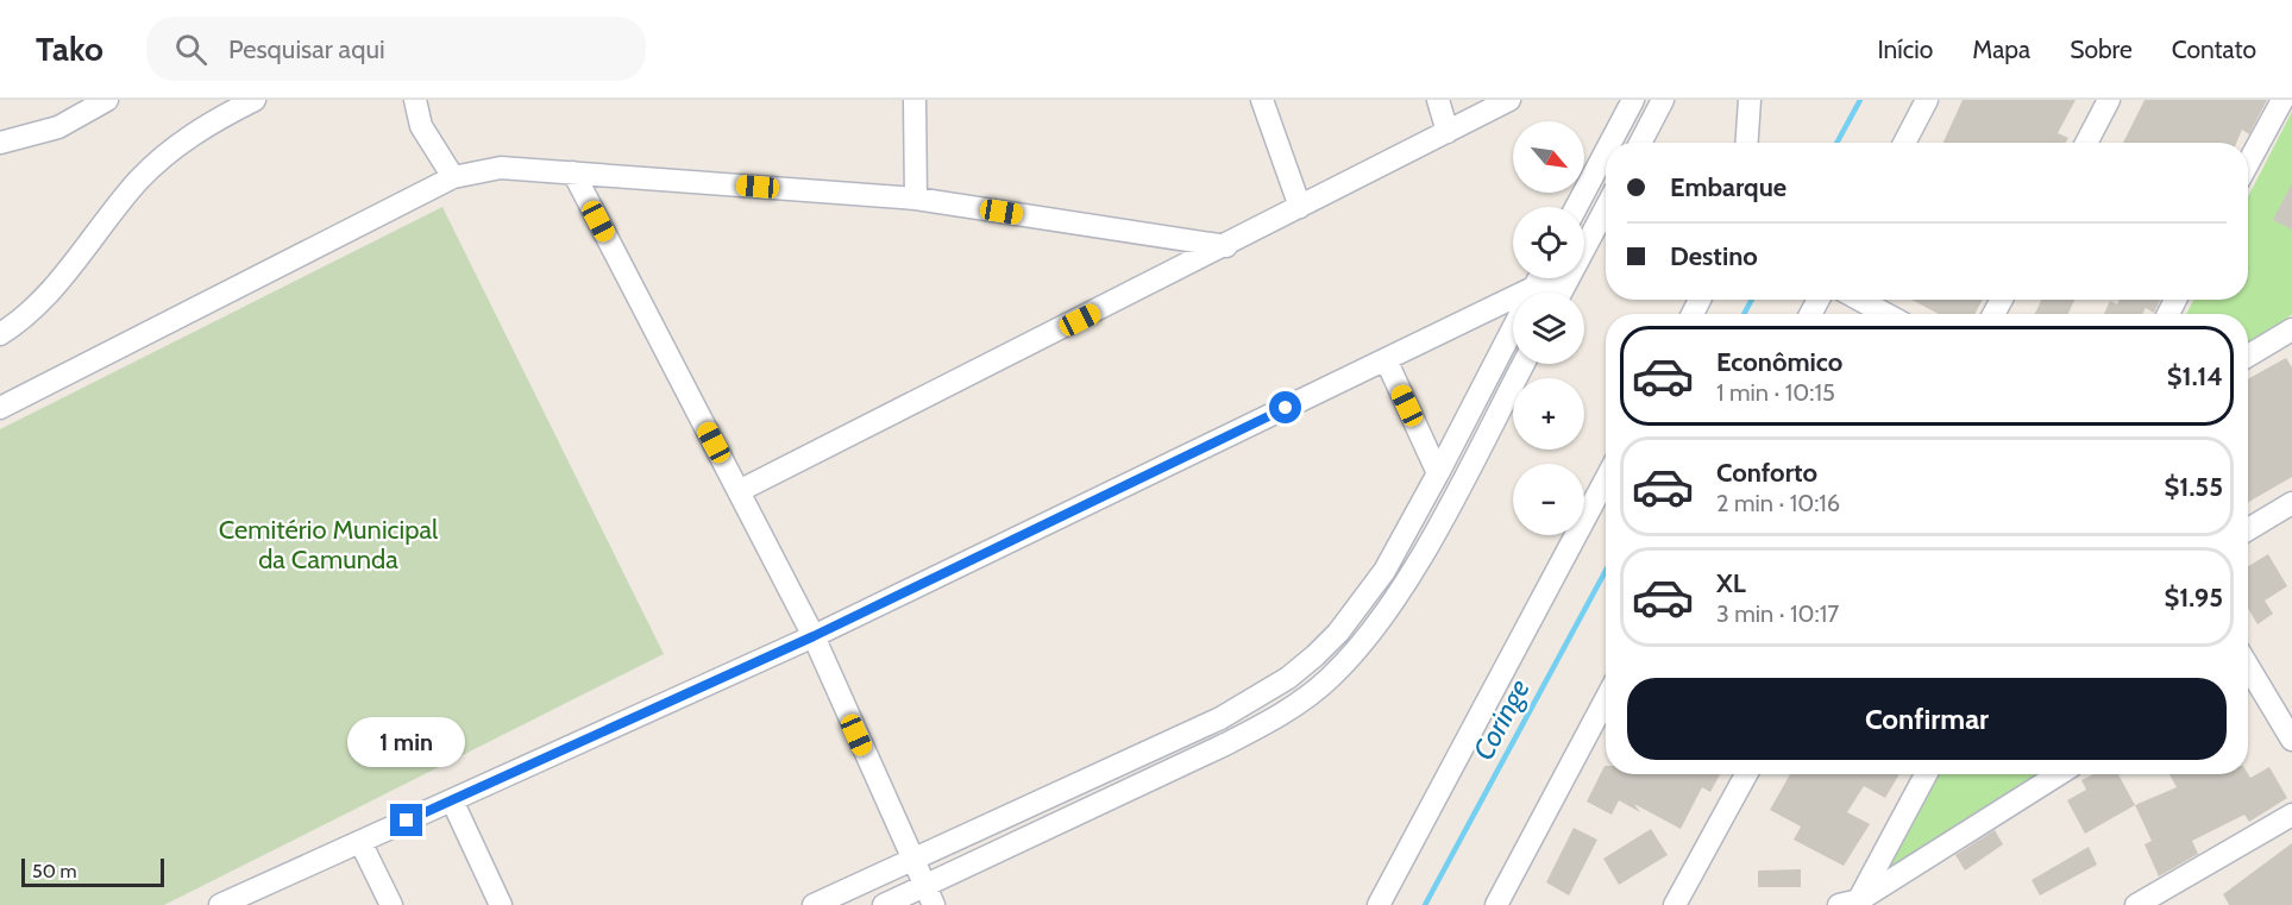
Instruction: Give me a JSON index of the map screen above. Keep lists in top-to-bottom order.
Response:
{
  "water": ["Coringe"],
  "parks": ["Cemitério Municipal da Camunda"],
  "scale_bar": "50 m",
  "north": "bottom right",
  "page": {
    "header": "Tako",
    "search": "Pesquisar aqui",
    "nav": [
      "Início",
      "Mapa",
      "Sobre",
      "Contato"
    ],
    "map_buttons": ["+", "−"],
    "banner": ["Embarque", "Destino"],
    "list": [
      {
        "name": "Econômico",
        "note": "1 min · 10:15",
        "value": "$1.14"
      },
      {
        "name": "Conforto",
        "note": "2 min · 10:16",
        "value": "$1.55"
      },
      {
        "name": "XL",
        "note": "3 min · 10:17",
        "value": "$1.95"
      }
    ],
    "buttons": "Confirmar",
    "bubble": "1 min",
    "scale": "50 m"
  }
}
